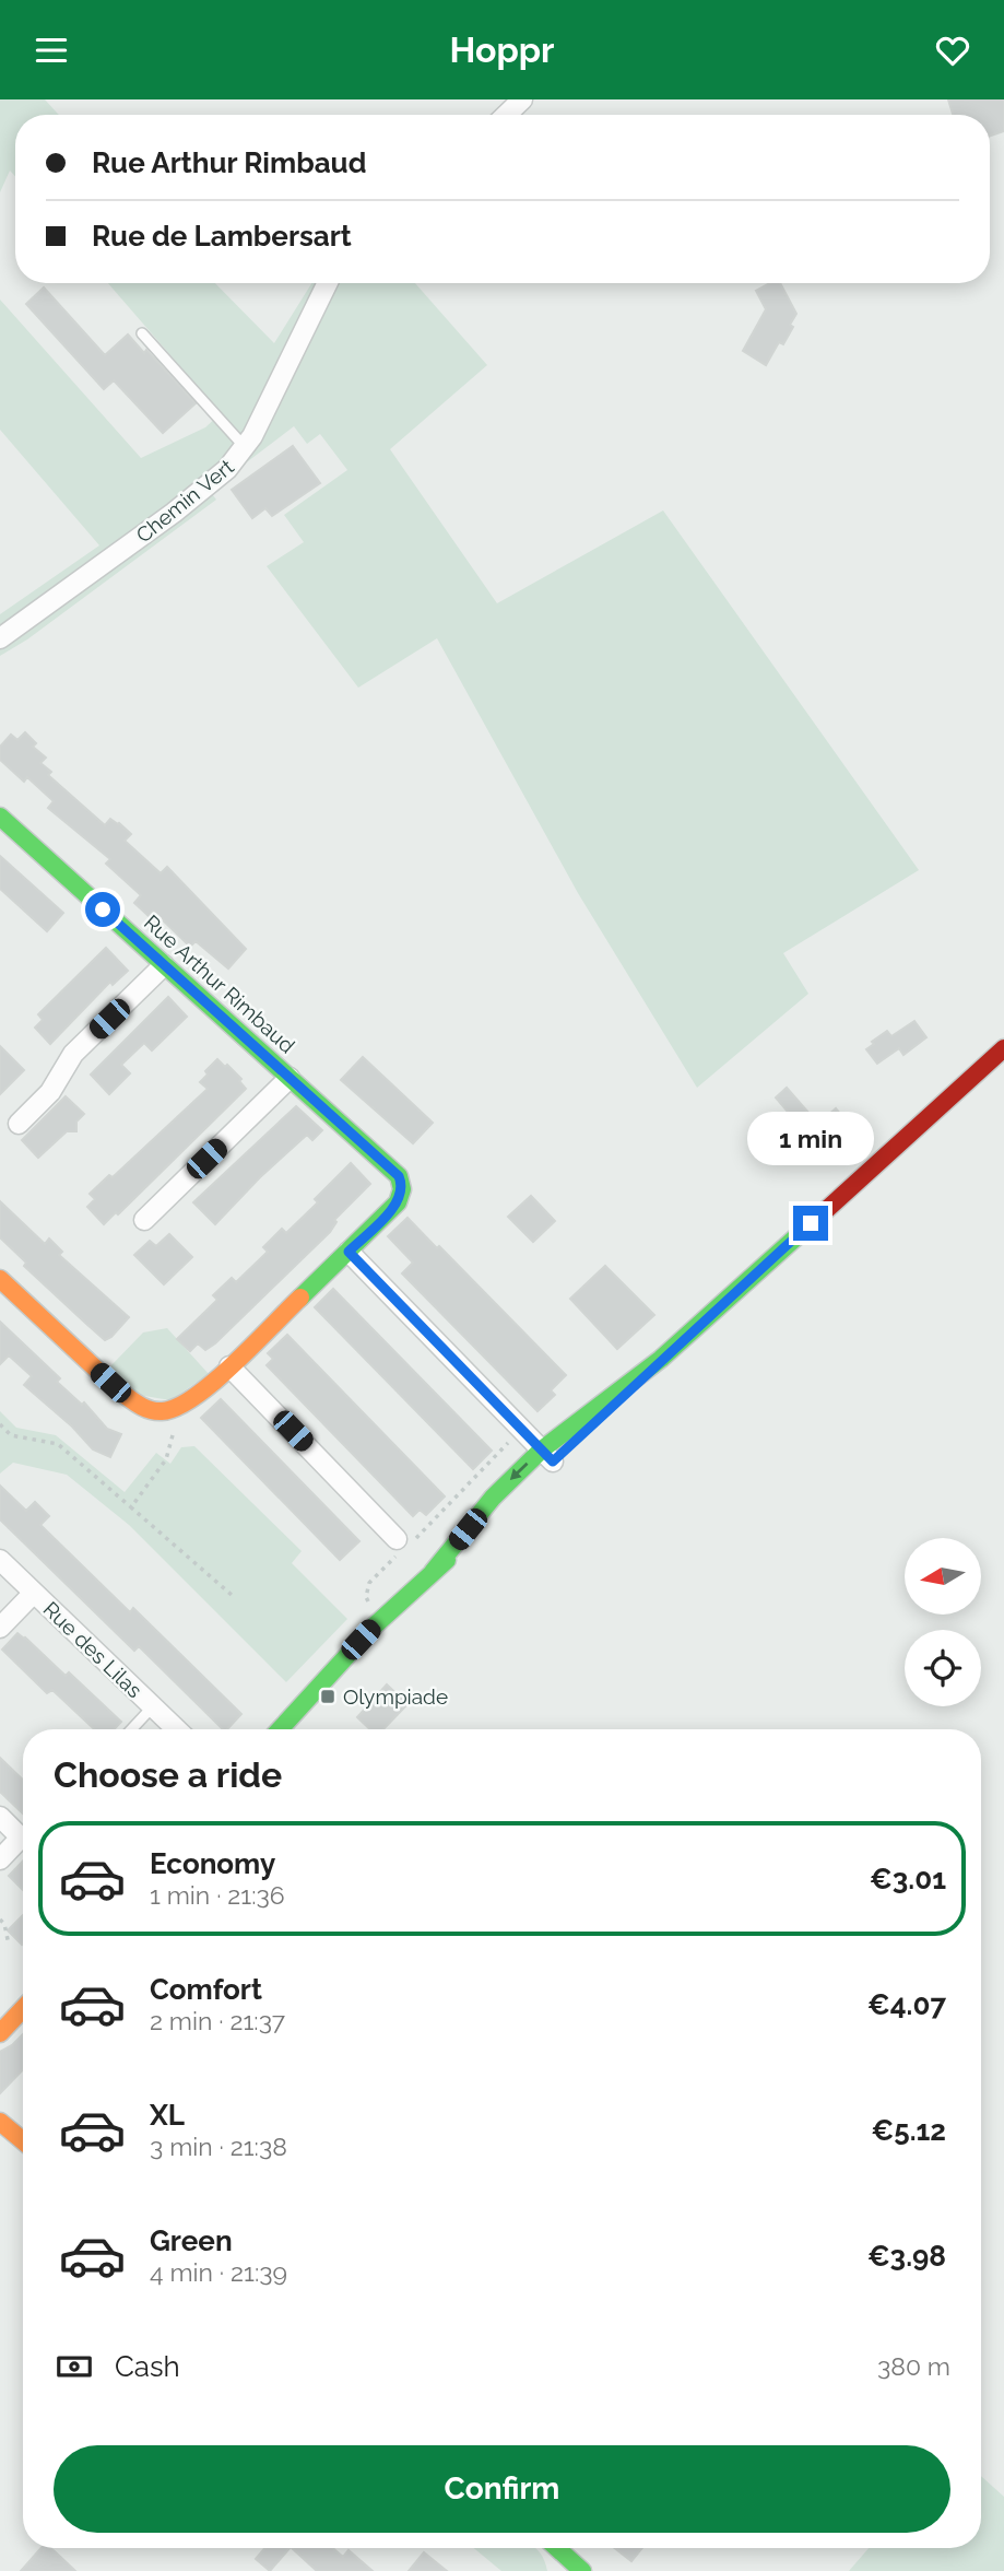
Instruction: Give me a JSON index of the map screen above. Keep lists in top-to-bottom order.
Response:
{
  "streets": {
    "main road": ["Rue Arthur Rimbaud"],
    "street": ["Chemin Vert", "Rue des Lilas"]
  },
  "places": {
    "transit": ["Olympiade"]
  },
  "north": "left",
  "page": {
    "header": "Hoppr",
    "banner": ["Rue Arthur Rimbaud", "Rue de Lambersart"],
    "bubble": "1 min",
    "heading": "Choose a ride",
    "list": [
      {
        "name": "Economy",
        "note": "1 min · 21:36",
        "value": "€3.01"
      },
      {
        "name": "Comfort",
        "note": "2 min · 21:37",
        "value": "€4.07"
      },
      {
        "name": "XL",
        "note": "3 min · 21:38",
        "value": "€5.12"
      },
      {
        "name": "Green",
        "note": "4 min · 21:39",
        "value": "€3.98"
      }
    ],
    "pay": ["Cash", "380 m"],
    "buttons": "Confirm"
  }
}
